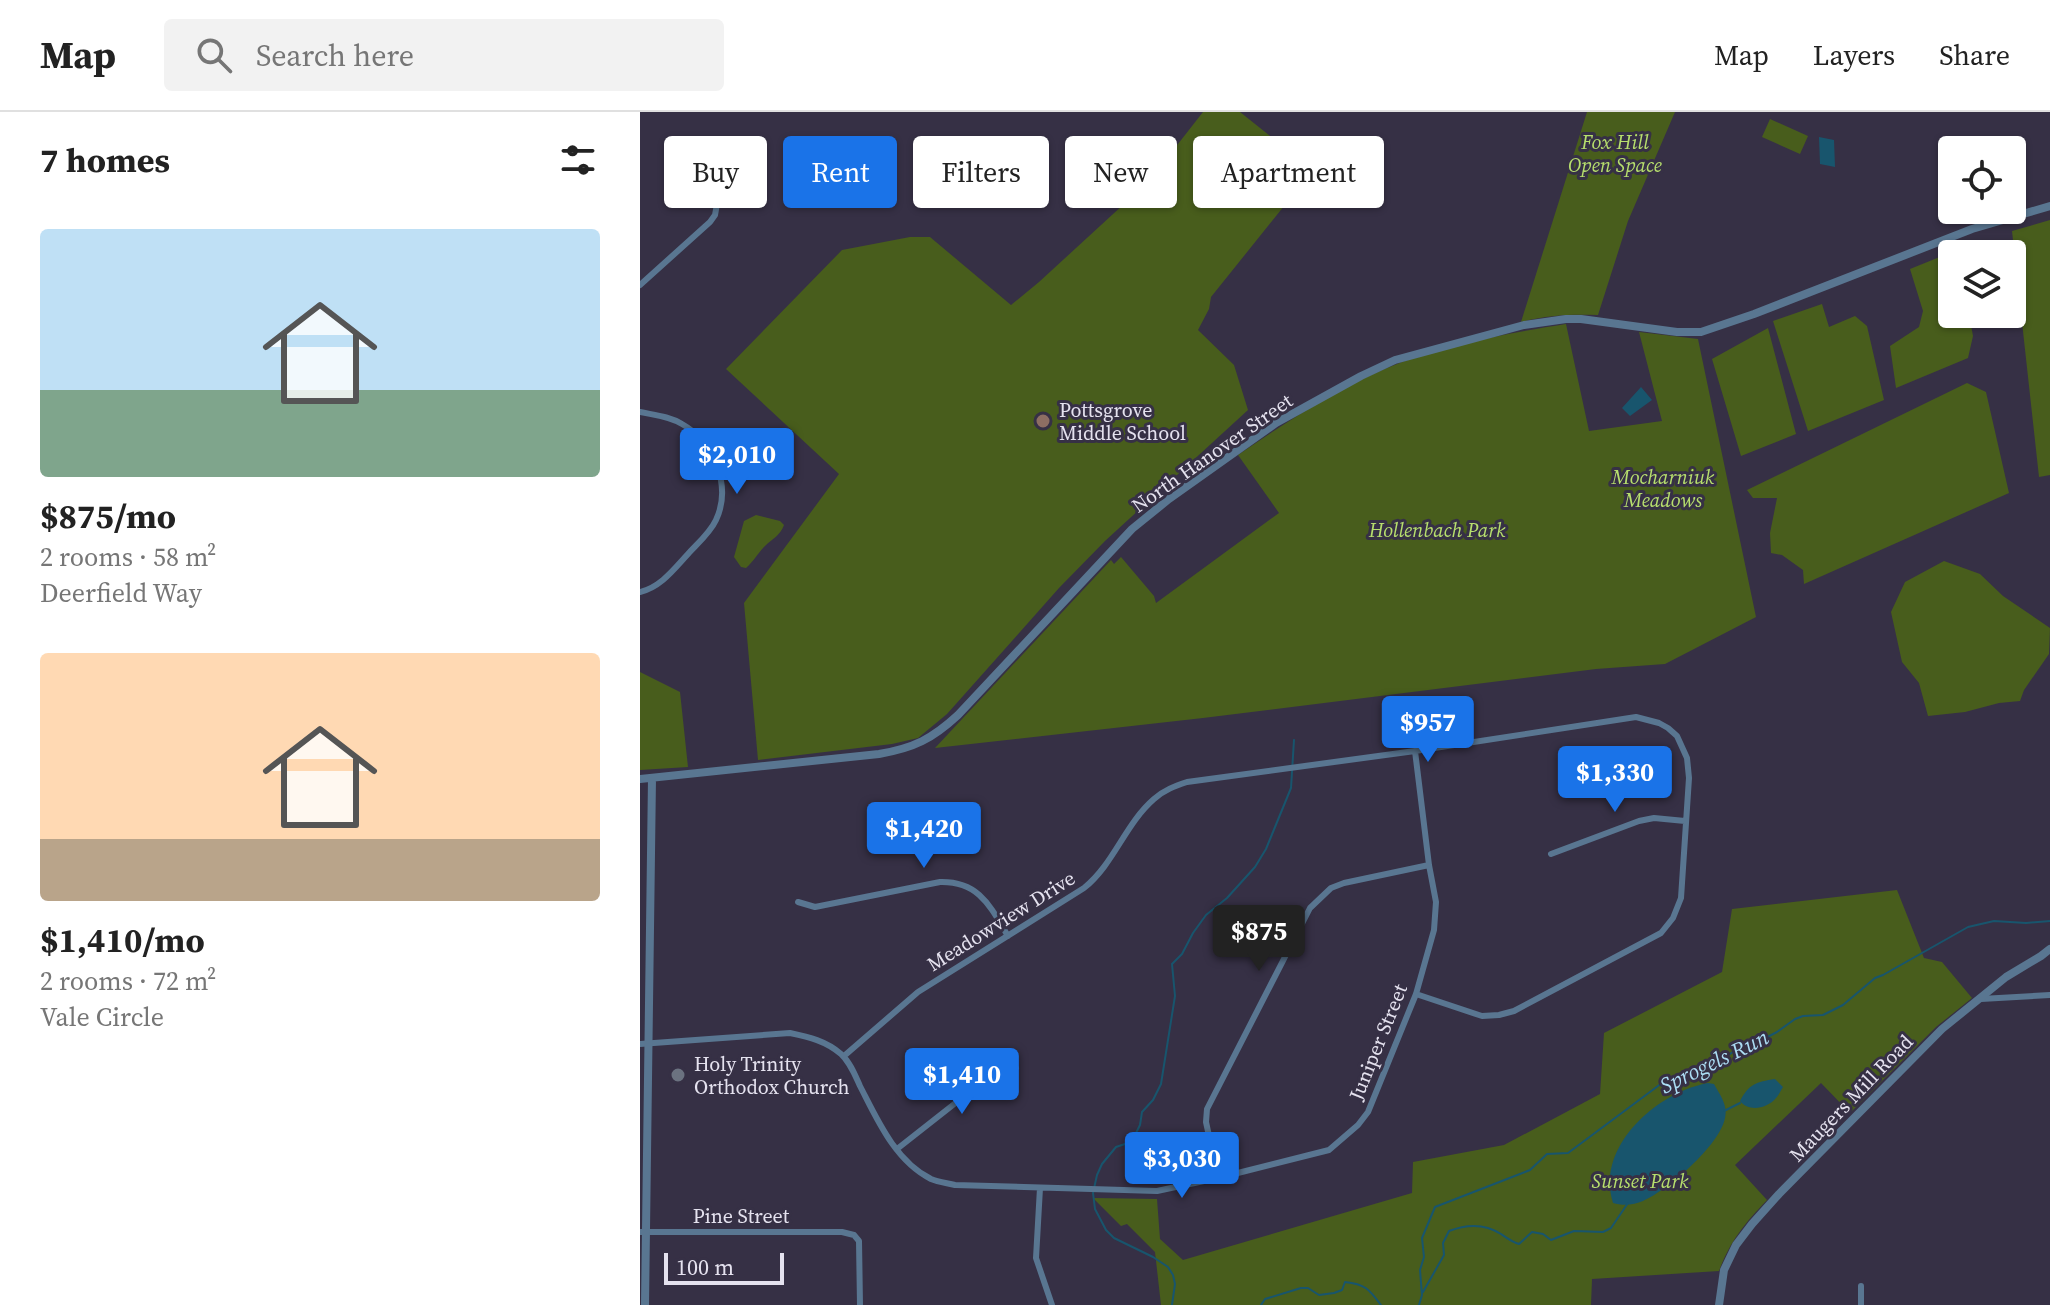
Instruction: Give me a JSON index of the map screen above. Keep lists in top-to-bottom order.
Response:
{
  "streets": {
    "street": [
      "North Hanover Street",
      "Meadowview Drive",
      "Juniper Street",
      "Maugers Mill Road",
      "Pine Street"
    ]
  },
  "crossings": [
    ["Meadowview Drive", "Juniper Street"]
  ],
  "water": ["Sprogels Run"],
  "parks": [
    "Fox Hill Open Space",
    "Mocharniuk Meadows",
    "Hollenbach Park",
    "Sunset Park"
  ],
  "places": ["Pottsgrove Middle School", "Holy Trinity Orthodox Church"],
  "scale_bar": "100 m",
  "page": {
    "header": "Map",
    "search": "Search here",
    "nav": ["Map", "Layers", "Share"],
    "heading": "7 homes",
    "chip": [
      "Buy",
      "Rent",
      "Filters",
      "New",
      "Apartment"
    ],
    "list": [
      {
        "name": "$875/mo",
        "note": "2 rooms · 58 m² · Deerfield Way"
      },
      {
        "name": "$1,410/mo",
        "note": "2 rooms · 72 m² · Vale Circle"
      }
    ],
    "price": [
      "$2,010",
      "$957",
      "$1,330",
      "$1,420",
      "$875",
      "$1,410",
      "$3,030"
    ],
    "scale": "100 m"
  }
}
